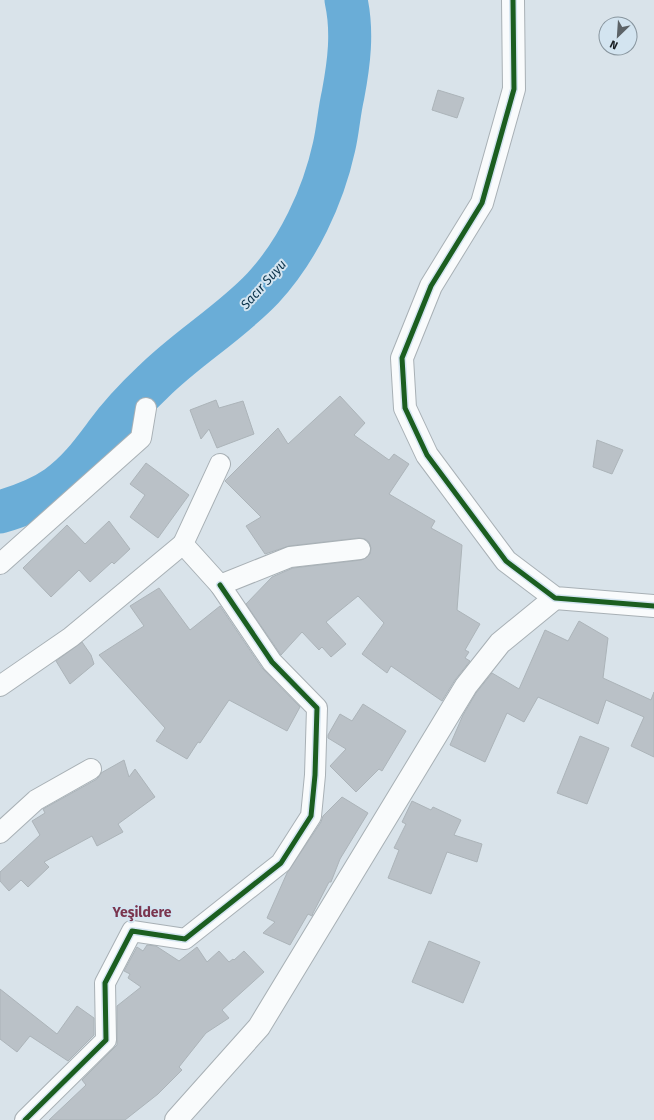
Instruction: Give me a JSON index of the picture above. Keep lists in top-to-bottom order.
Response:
{
  "districts": ["Yeşildere"],
  "water": ["Sacır Suyu"],
  "north": "bottom left"
}
